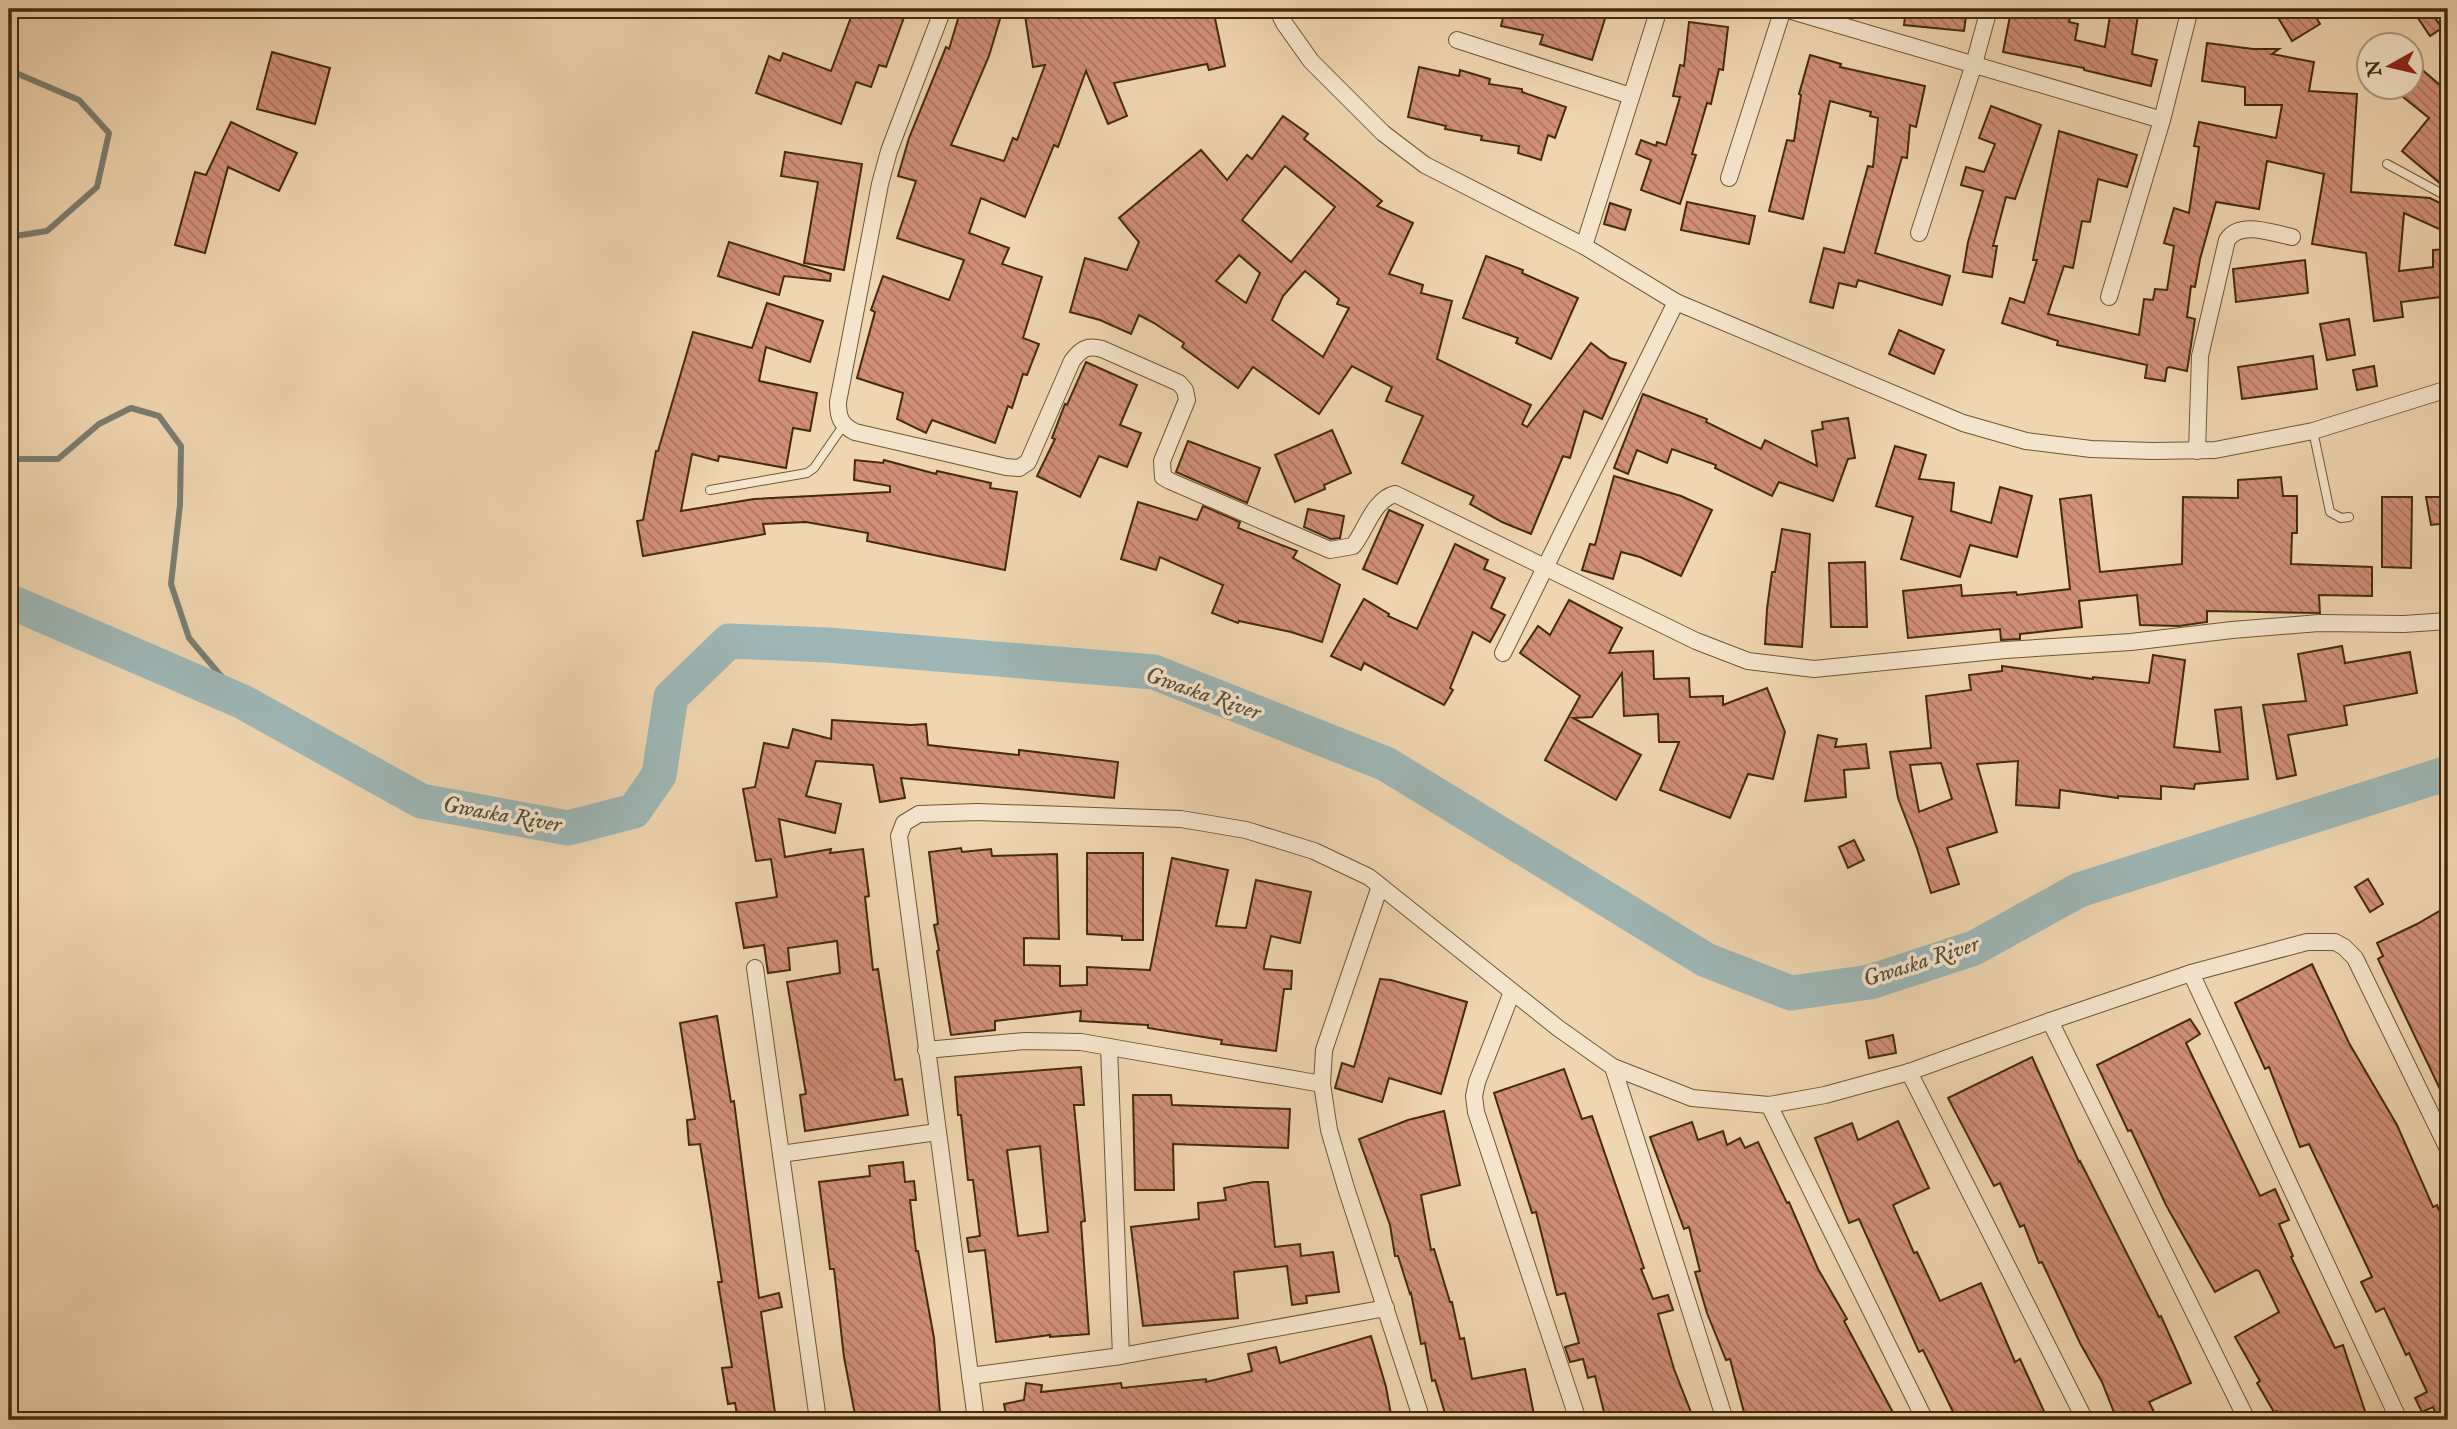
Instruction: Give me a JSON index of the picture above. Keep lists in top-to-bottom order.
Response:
{
  "water": ["Gwaska River"],
  "north": "left"
}
